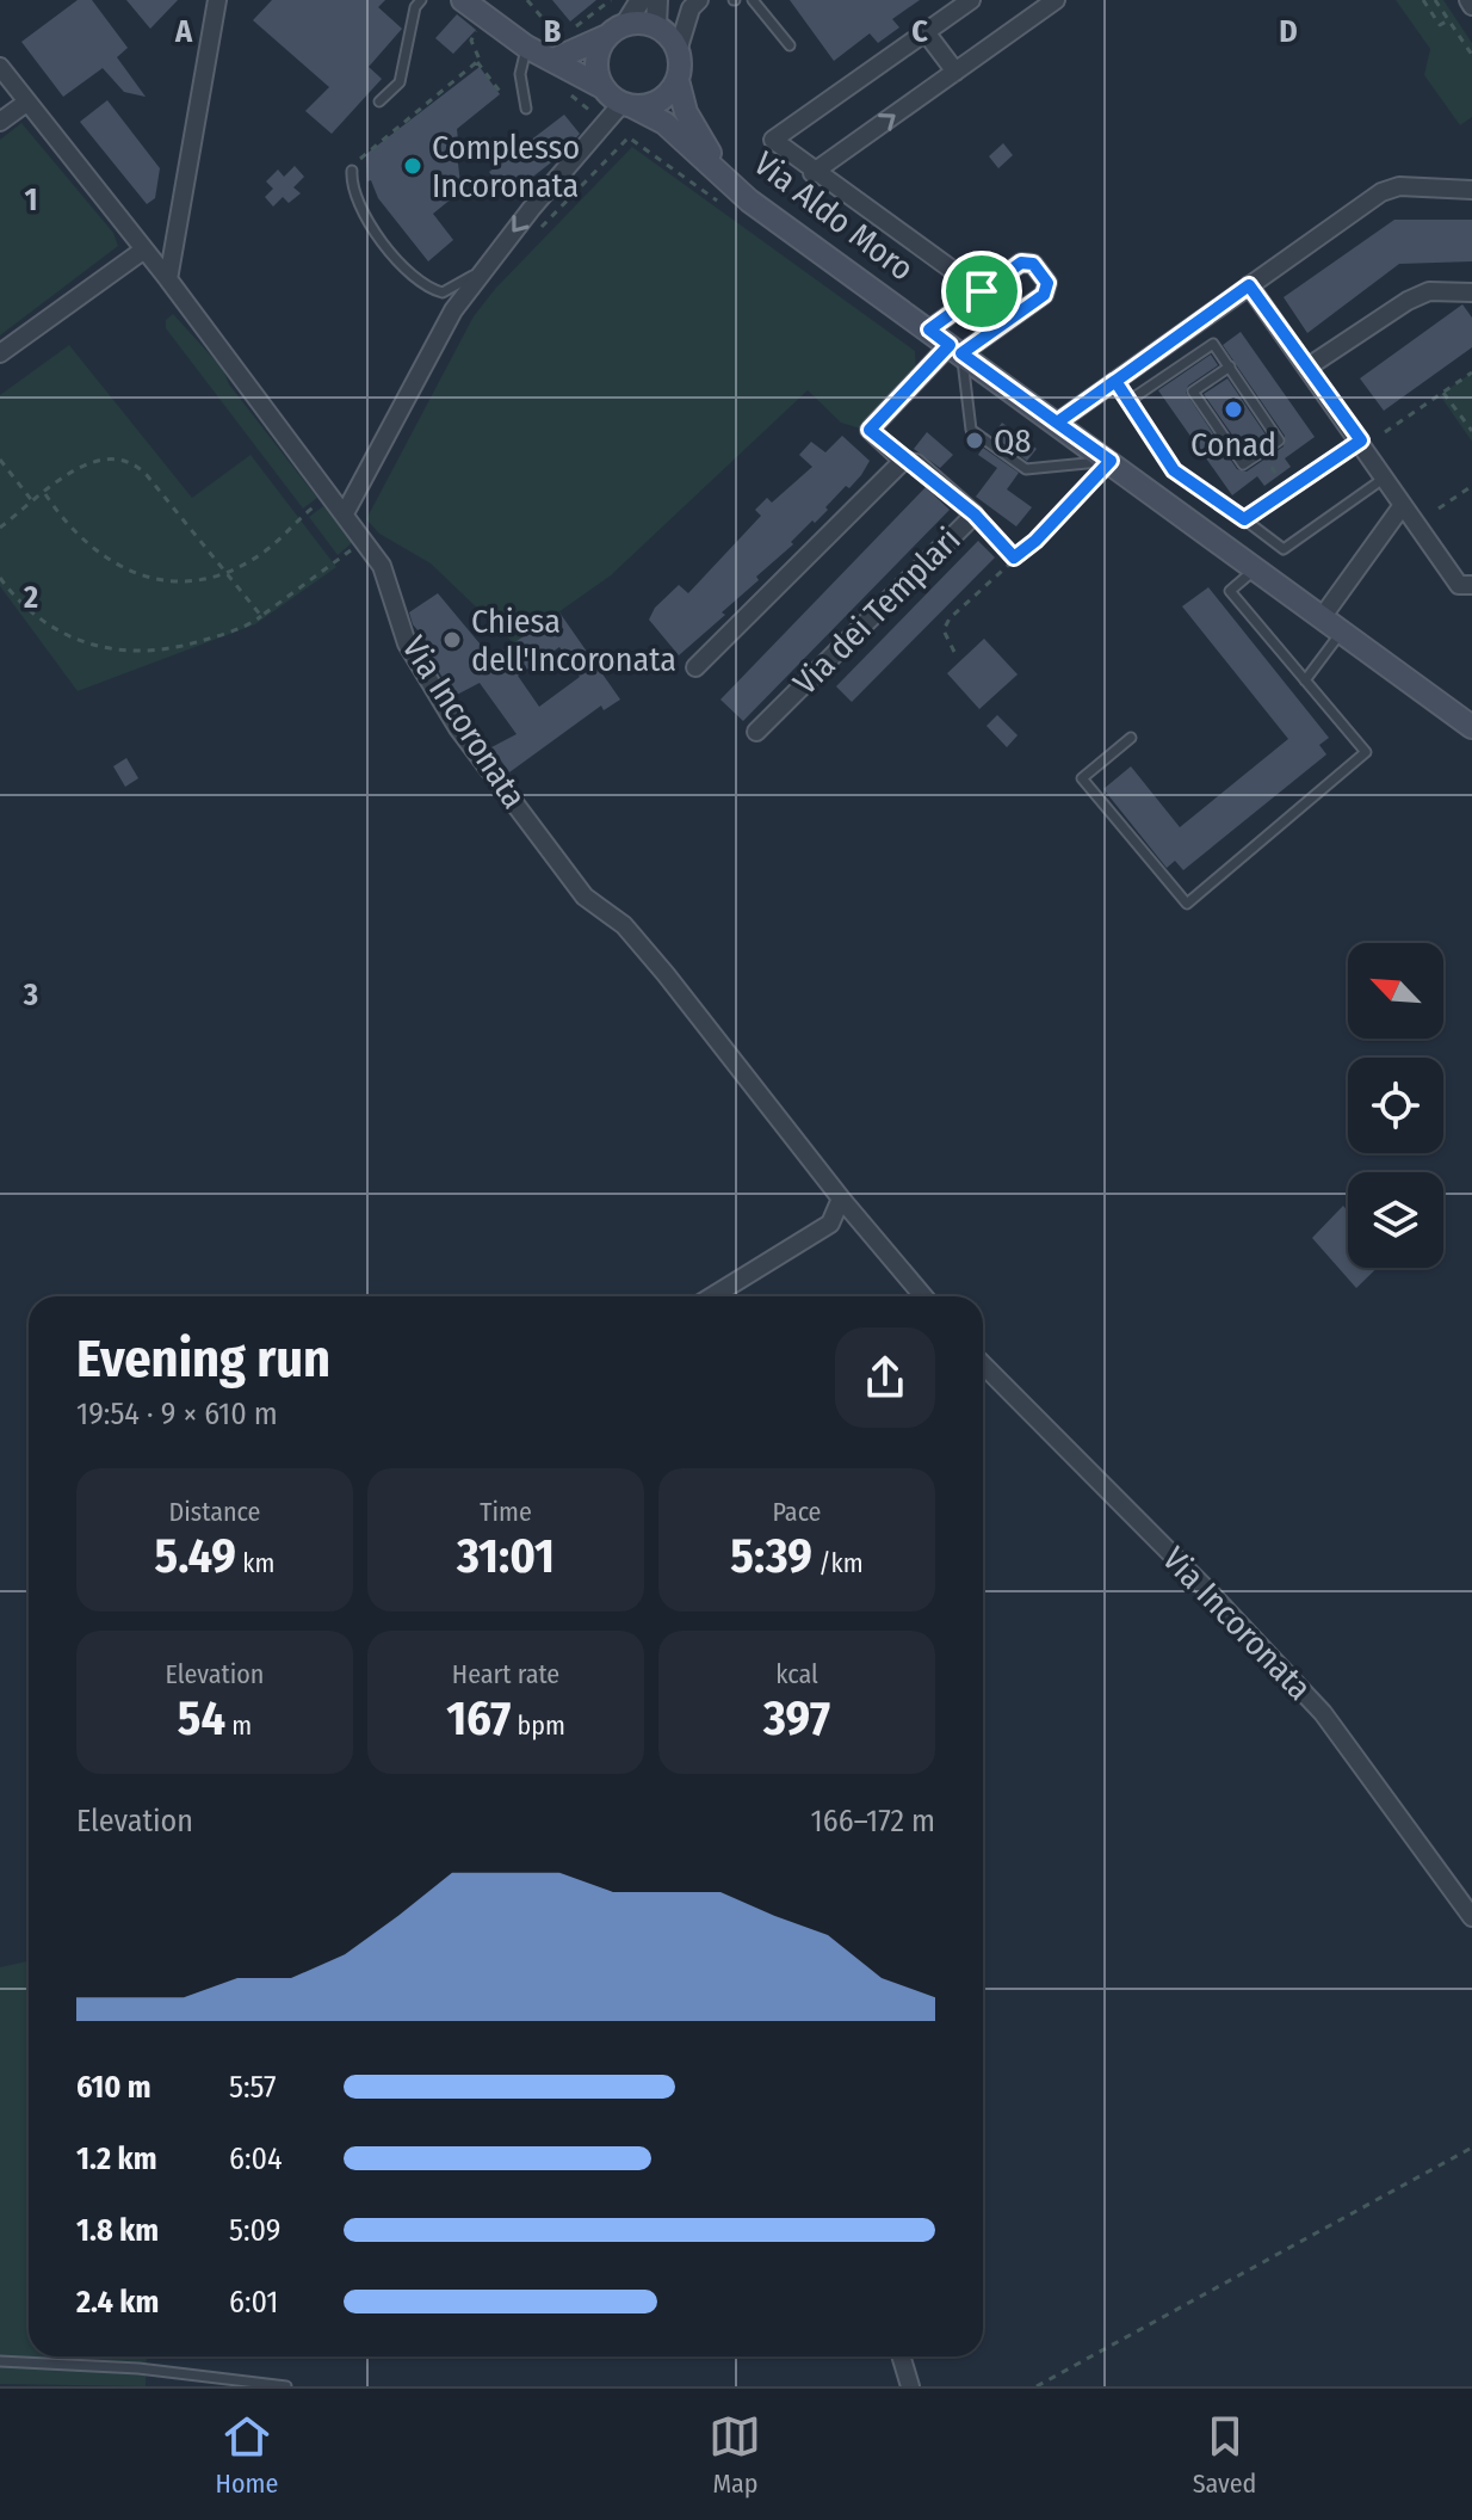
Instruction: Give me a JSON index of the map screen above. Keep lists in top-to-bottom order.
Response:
{
  "streets": {
    "main road": ["Via Aldo Moro"],
    "street": ["Via dei Templari", "Via Incoronata"]
  },
  "crossings": [
    ["Via Aldo Moro", "Via dei Templari"]
  ],
  "places": [
    "Complesso Incoronata",
    "Conad",
    "Q8",
    "Chiesa dell'Incoronata"
  ],
  "north": "top left",
  "page": {
    "heading": ["Evening run", "19:54 · 9 × 610 m"],
    "stats": [
      ["Distance", "5.49 km"],
      ["Time", "31:01"],
      ["Pace", "5:39 /km"],
      ["Elevation", "54 m"],
      ["Heart rate", "167 bpm"],
      ["kcal", "397"]
    ],
    "chart": ["Elevation", "166–172 m"],
    "list": [
      {
        "name": "610 m",
        "note": "5:57"
      },
      {
        "name": "1.2 km",
        "note": "6:04"
      },
      {
        "name": "1.8 km",
        "note": "5:09"
      },
      {
        "name": "2.4 km",
        "note": "6:01"
      }
    ],
    "tabs": ["Home", "Map", "Saved"]
  },
  "grid": {
    "columns": [
      "A",
      "B",
      "C",
      "D"
    ],
    "rows": ["1", "2", "3"]
  }
}
